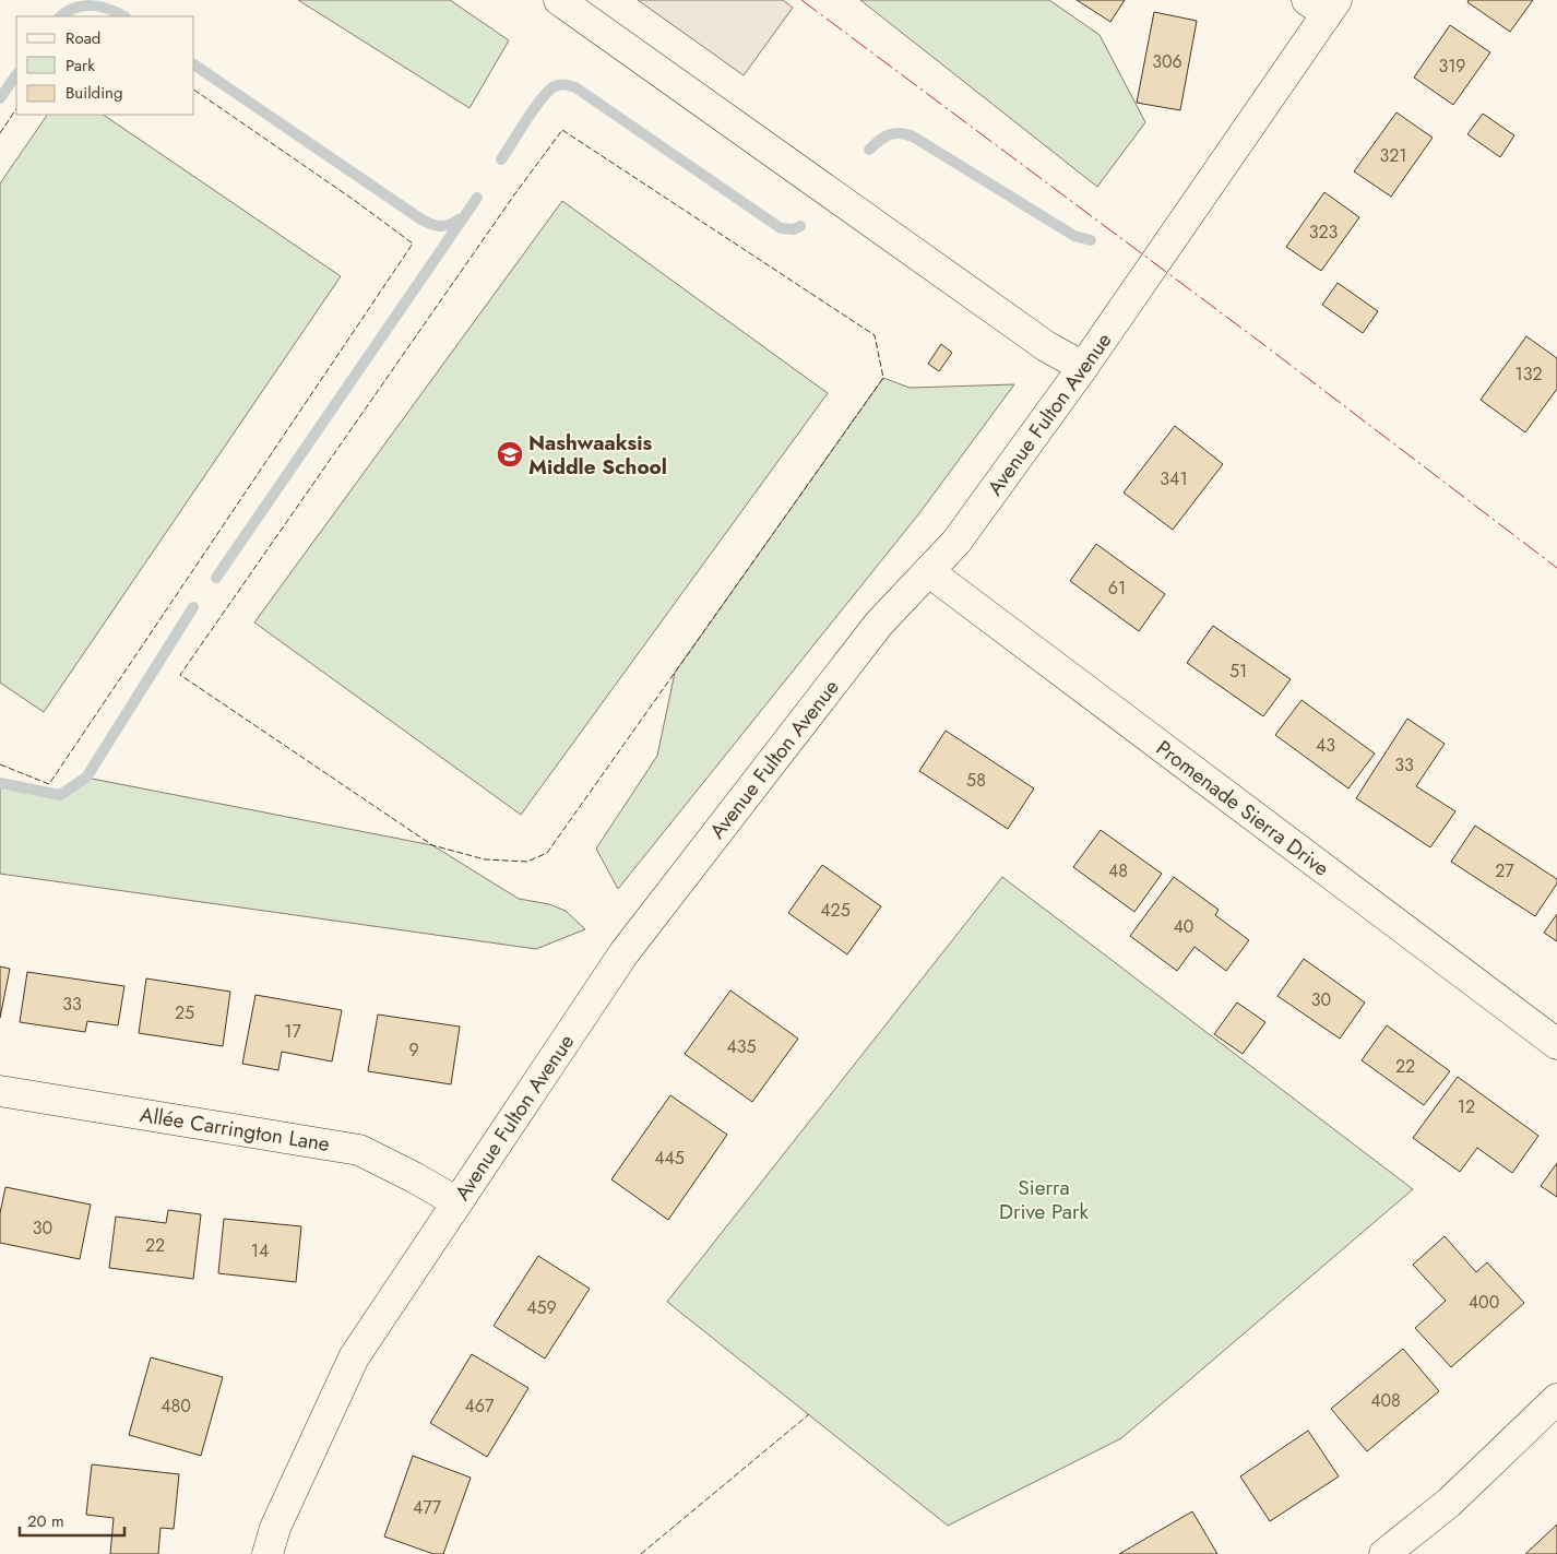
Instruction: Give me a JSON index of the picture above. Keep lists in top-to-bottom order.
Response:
{
  "streets": {
    "street": ["Avenue Fulton Avenue", "Promenade Sierra Drive", "Allée Carrington Lane"]
  },
  "crossings": [
    ["Avenue Fulton Avenue", "Promenade Sierra Drive"],
    ["Avenue Fulton Avenue", "Allée Carrington Lane"]
  ],
  "parks": ["Sierra Drive Park"],
  "places": {
    "school or university": ["Nashwaaksis Middle School"]
  },
  "house_numbers": [
    "306",
    "319",
    "321",
    "323",
    "132",
    "341",
    "61",
    "51",
    "43",
    "33",
    "58",
    "48",
    "27",
    "425",
    "40",
    "30",
    "33",
    "25",
    "17",
    "435",
    "9",
    "22",
    "12",
    "445",
    "30",
    "22",
    "14",
    "400",
    "459",
    "408",
    "480",
    "467",
    "477"
  ],
  "legend": ["Road", "Park", "Building"],
  "scale_bar": "20 m"
}
